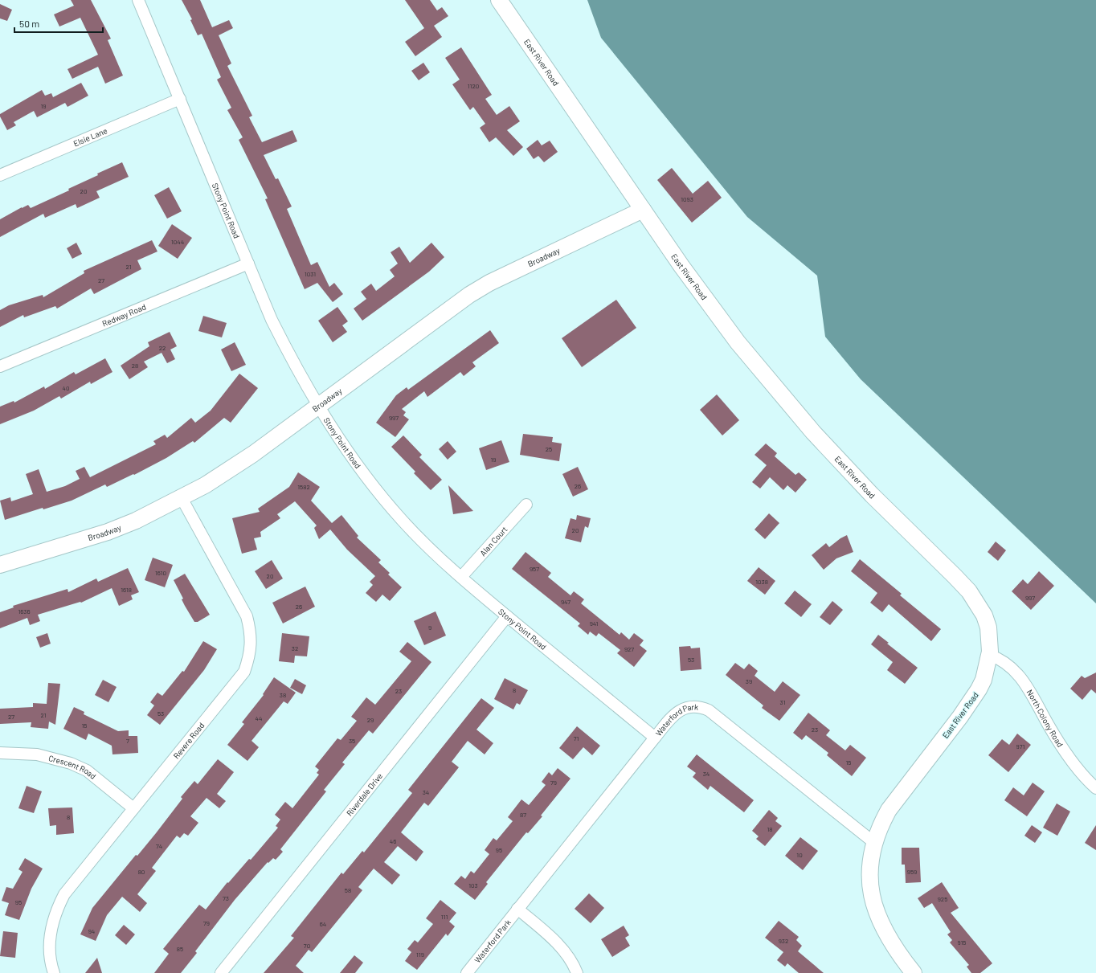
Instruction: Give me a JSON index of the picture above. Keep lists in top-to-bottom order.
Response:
{
  "streets": {
    "main road": ["East River Road", "Broadway"],
    "street": [
      "Elsie Lane",
      "Stony Point Road",
      "Redway Road",
      "Alan Court",
      "North Colony Road",
      "Waterford Park",
      "Revere Road",
      "Crescent Road",
      "Riverdale Drive"
    ]
  },
  "crossings": [
    ["East River Road", "Broadway"],
    ["East River Road", "North Colony Road"],
    ["East River Road", "Waterford Park"],
    ["Elsie Lane", "Stony Point Road"],
    ["Stony Point Road", "Broadway"],
    ["Stony Point Road", "Redway Road"],
    ["Stony Point Road", "Alan Court"],
    ["Stony Point Road", "Waterford Park"],
    ["Stony Point Road", "Riverdale Drive"],
    ["Broadway", "Revere Road"],
    ["Revere Road", "Crescent Road"]
  ],
  "house_numbers": [
    "1120",
    "19",
    "20",
    "1093",
    "1044",
    "21",
    "1031",
    "27",
    "22",
    "28",
    "40",
    "997",
    "25",
    "19",
    "26",
    "1582",
    "20",
    "957",
    "1610",
    "20",
    "1038",
    "1618",
    "997",
    "947",
    "26",
    "1636",
    "941",
    "9",
    "32",
    "927",
    "53",
    "39",
    "8",
    "23",
    "38",
    "31",
    "53",
    "21",
    "27",
    "44",
    "29",
    "15",
    "23",
    "71",
    "7",
    "35",
    "971",
    "15",
    "34",
    "79",
    "34",
    "87",
    "8",
    "18",
    "46",
    "74",
    "95",
    "10",
    "80",
    "959",
    "103",
    "58",
    "73",
    "925",
    "95",
    "111",
    "79",
    "64",
    "94",
    "932",
    "915",
    "70",
    "85",
    "119"
  ],
  "scale_bar": "50 m"
}
